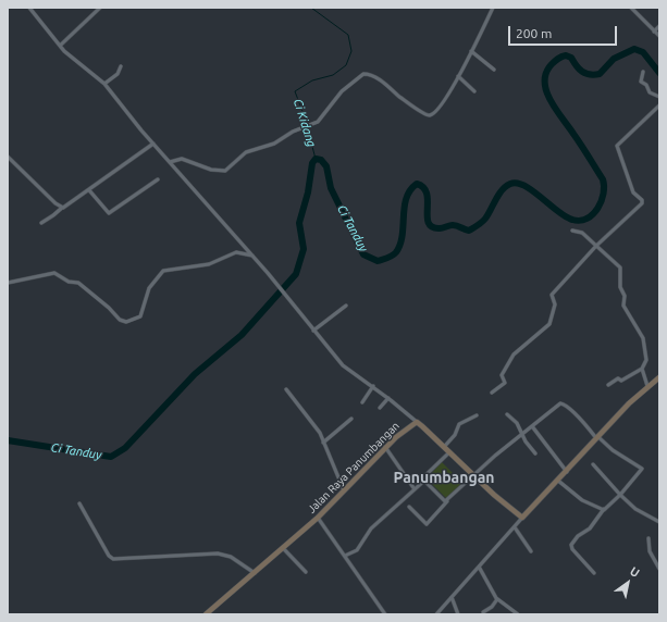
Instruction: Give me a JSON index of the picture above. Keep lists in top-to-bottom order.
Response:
{
  "streets": {
    "main road": ["Jalan Raya Panumbangan"]
  },
  "districts": ["Panumbangan"],
  "water": ["Ci Kidang", "Ci Tanduy"],
  "scale_bar": "200 m",
  "north": "top right"
}
